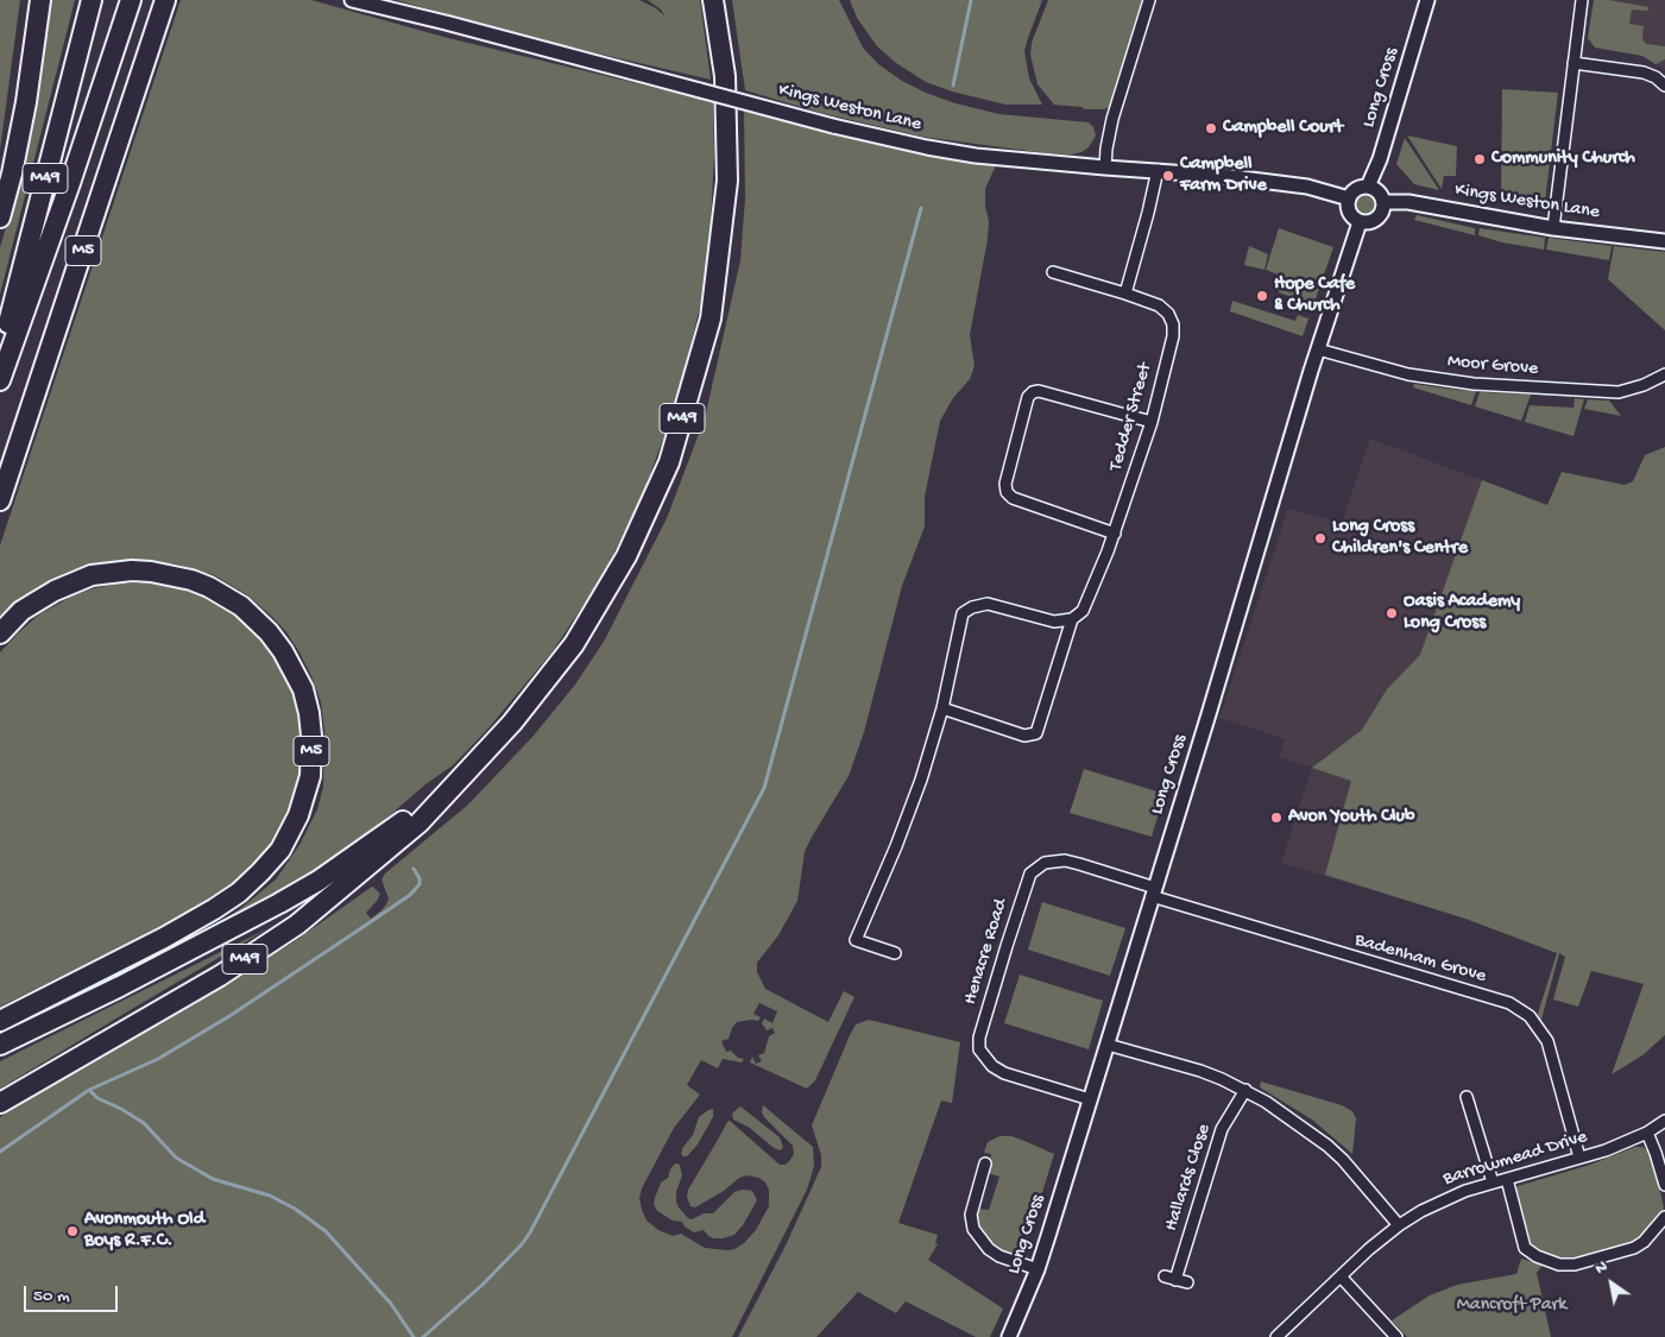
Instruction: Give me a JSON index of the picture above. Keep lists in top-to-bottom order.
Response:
{
  "streets": {
    "highway": ["M49", "M5"],
    "street": [
      "Long Cross",
      "Kings Weston Lane",
      "Moor Grove",
      "Tedder Street",
      "Henacre Road",
      "Badenham Grove",
      "Barrowmead Drive",
      "Hallards Close"
    ]
  },
  "crossings": [
    ["Long Cross", "Kings Weston Lane"],
    ["Long Cross", "Moor Grove"],
    ["Long Cross", "Henacre Road"],
    ["Long Cross", "Badenham Grove"],
    ["Henacre Road", "Badenham Grove"],
    ["Badenham Grove", "Barrowmead Drive"]
  ],
  "parks": ["Mancroft Park"],
  "places": [
    "Campbell Court",
    "Community Church",
    "Campbell Farm Drive",
    "Hope Cafe & Church",
    "Long Cross Children's Centre",
    "Oasis Academy Long Cross",
    "Avon Youth Club",
    "Avonmouth Old Boys R.F.C."
  ],
  "scale_bar": "50 m",
  "north": "top left"
}
